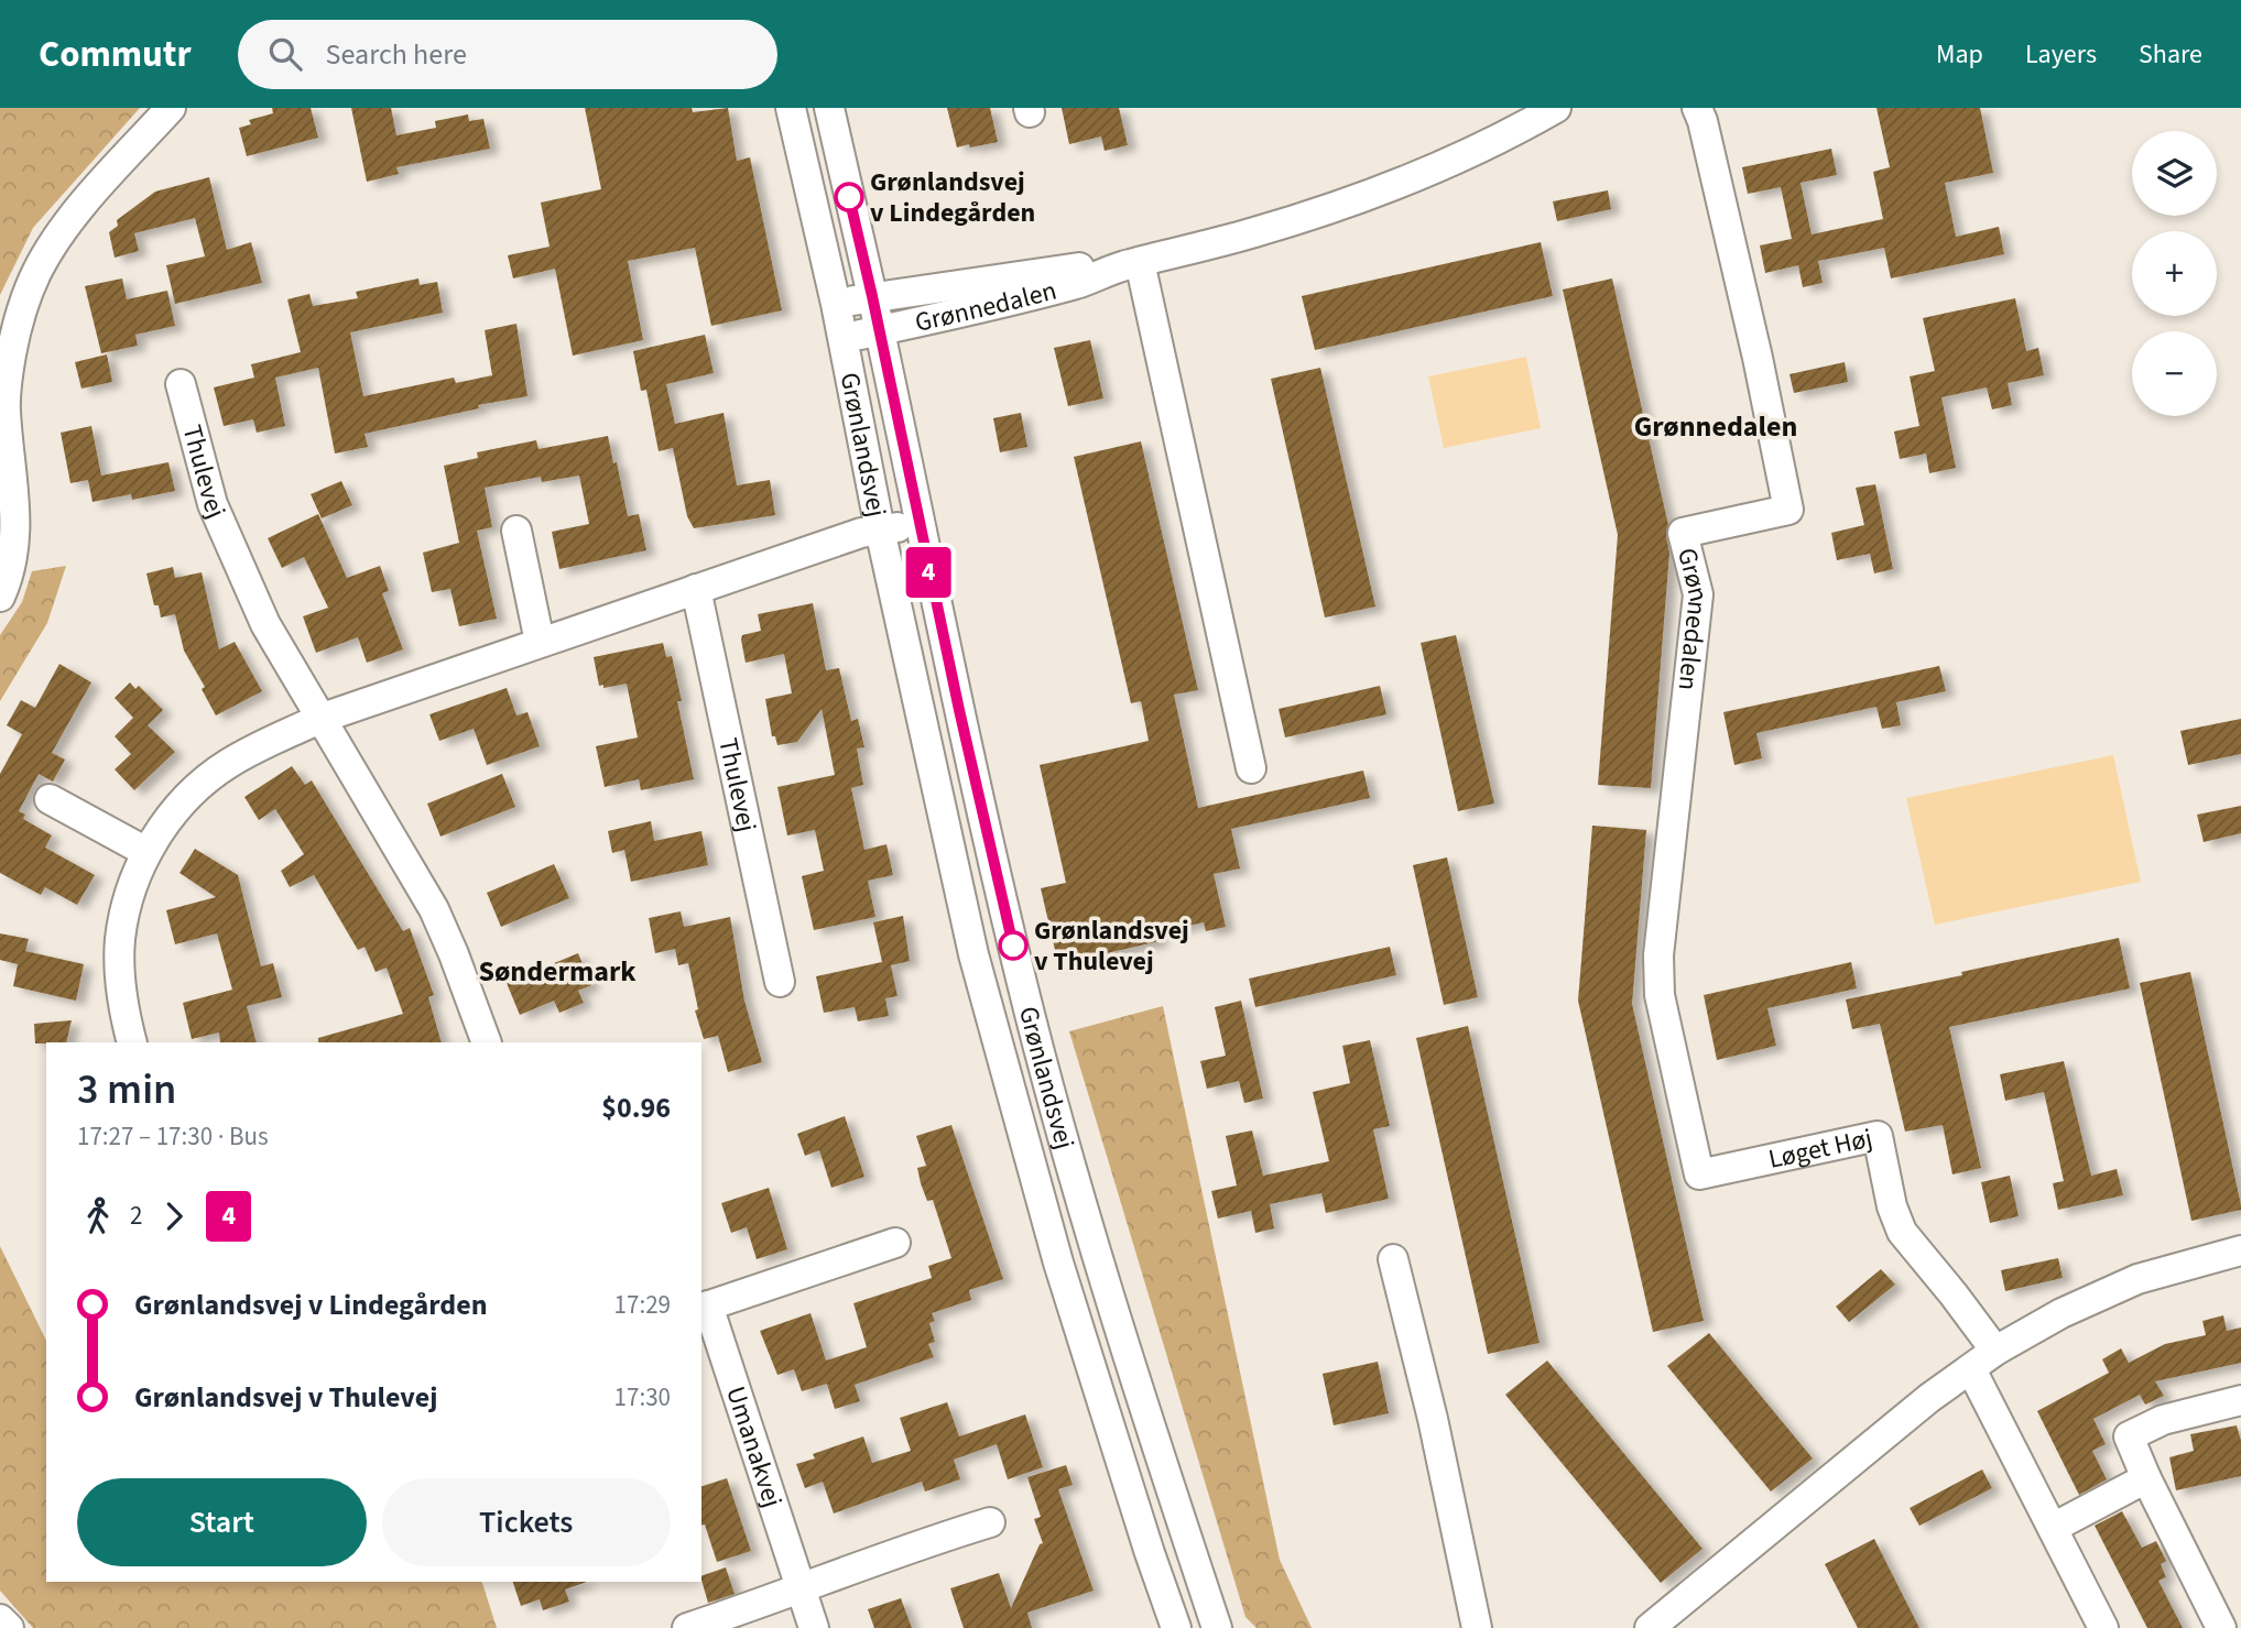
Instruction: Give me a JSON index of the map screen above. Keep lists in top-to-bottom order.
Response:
{
  "streets": {
    "street": [
      "Grønnedalen",
      "Grønlandsvej",
      "Thulevej",
      "Løget Høj",
      "Umanakvej"
    ]
  },
  "crossings": [
    ["Grønnedalen", "Grønlandsvej"],
    ["Grønnedalen", "Løget Høj"]
  ],
  "districts": ["Grønnedalen", "Søndermark"],
  "places": ["Grønlandsvej v Lindegården", "Grønlandsvej v Thulevej"],
  "lines": ["bus line 4"],
  "page": {
    "header": "Commutr",
    "search": "Search here",
    "nav": ["Map", "Layers", "Share"],
    "on_map": "4",
    "map_buttons": ["+", "−"],
    "heading": ["3 min", "17:27 – 17:30 · Bus", "$0.96"],
    "legs": ["2", "4"],
    "list": [
      {
        "name": "Grønlandsvej v Lindegården",
        "value": "17:29"
      },
      {
        "name": "Grønlandsvej v Thulevej",
        "value": "17:30"
      }
    ],
    "buttons": ["Start", "Tickets"]
  }
}
